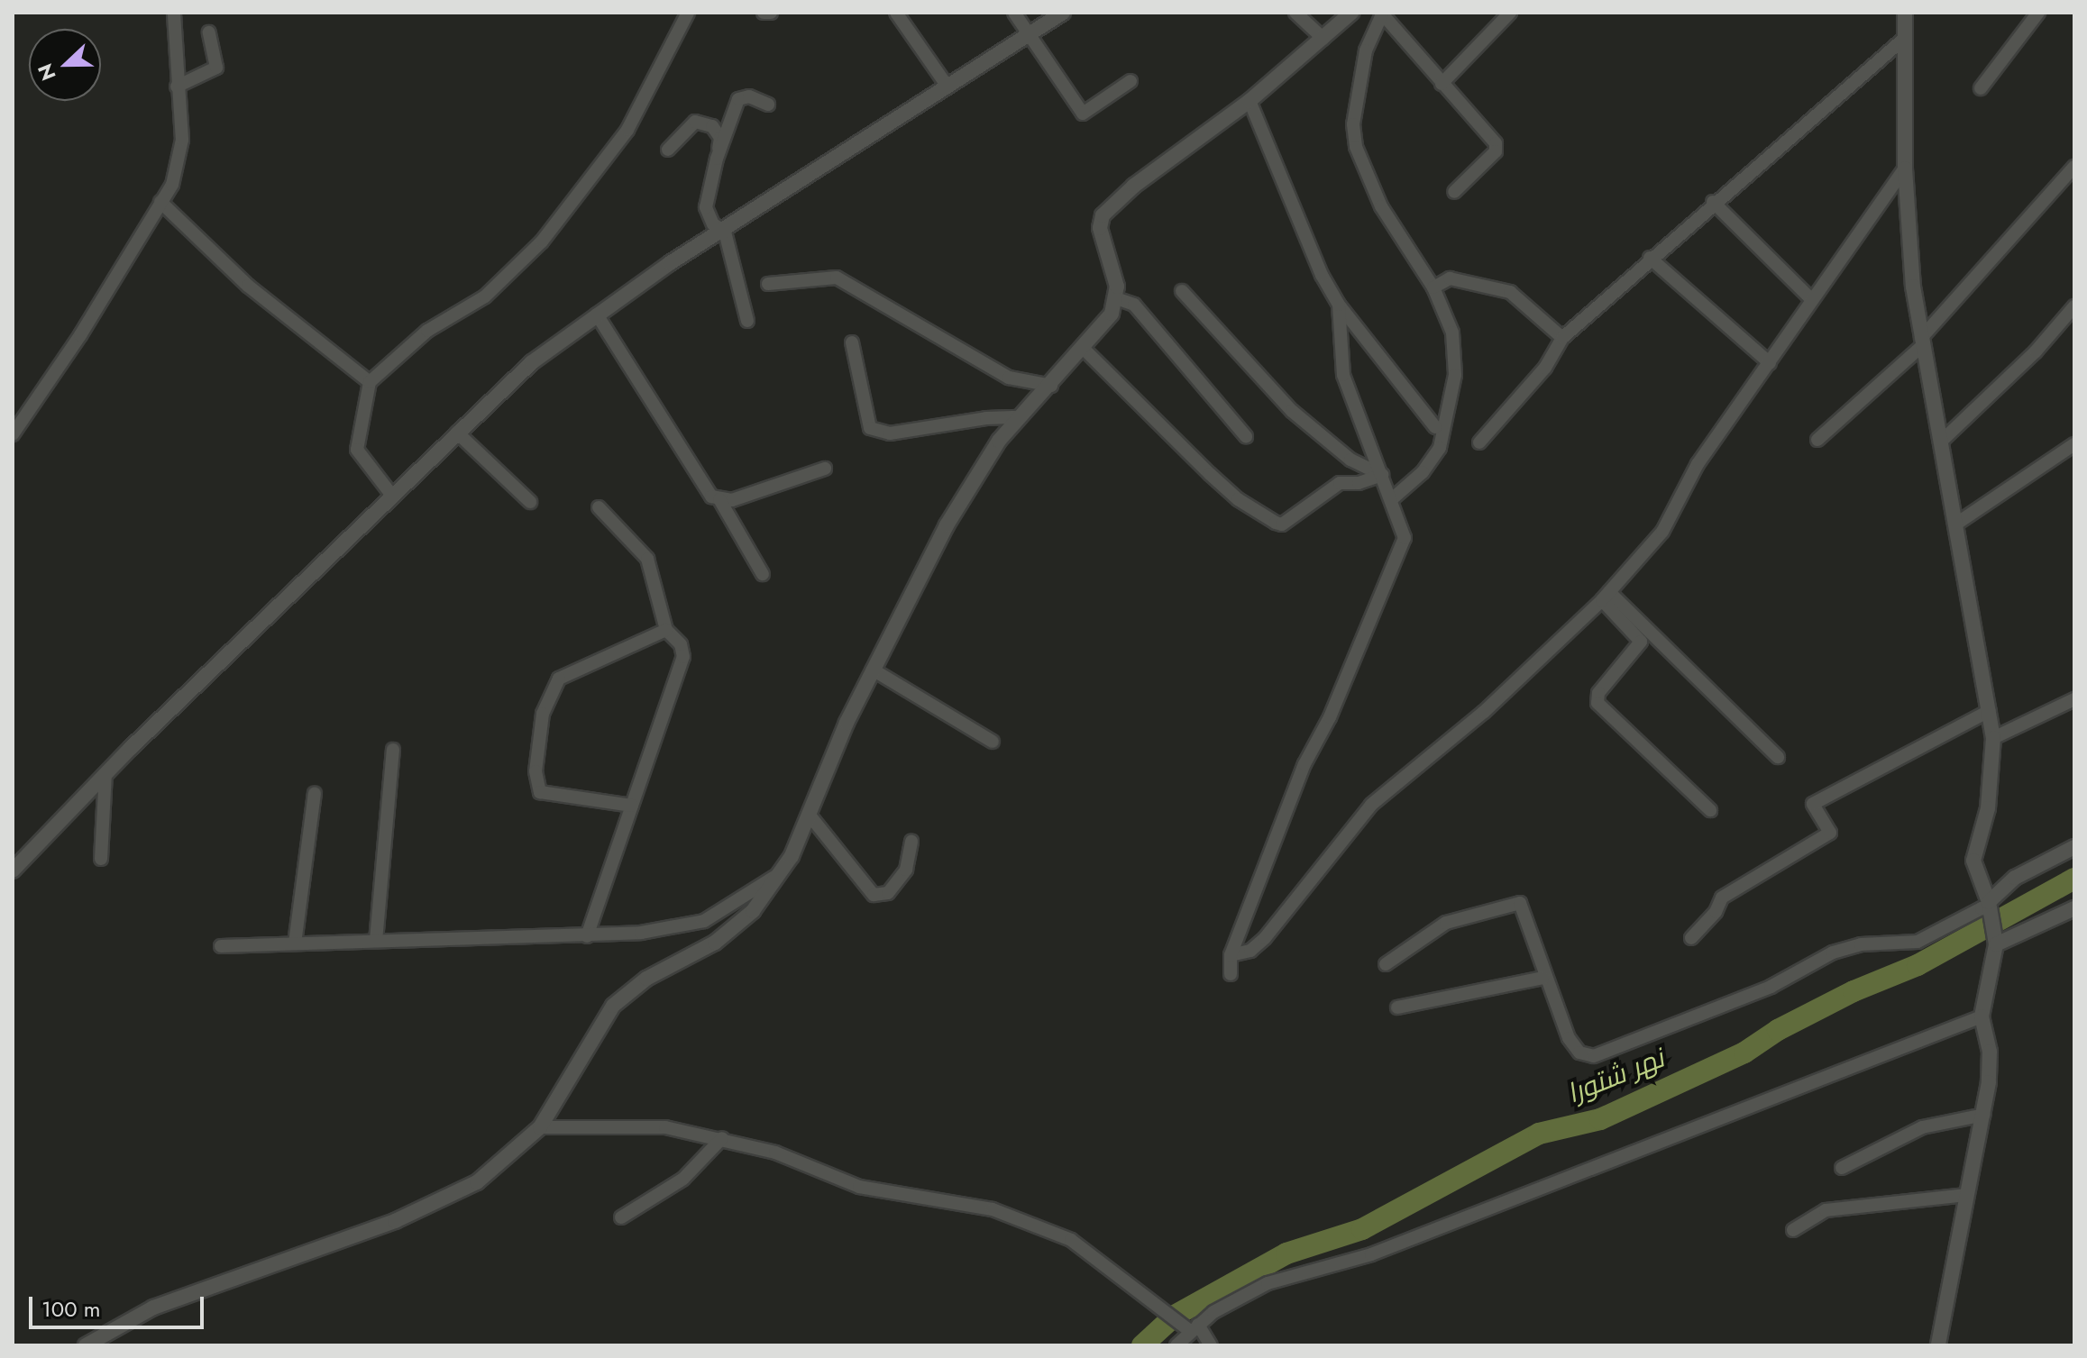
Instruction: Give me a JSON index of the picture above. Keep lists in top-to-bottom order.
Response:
{
  "water": ["نهر شتورا"],
  "scale_bar": "100 m",
  "north": "left"
}
